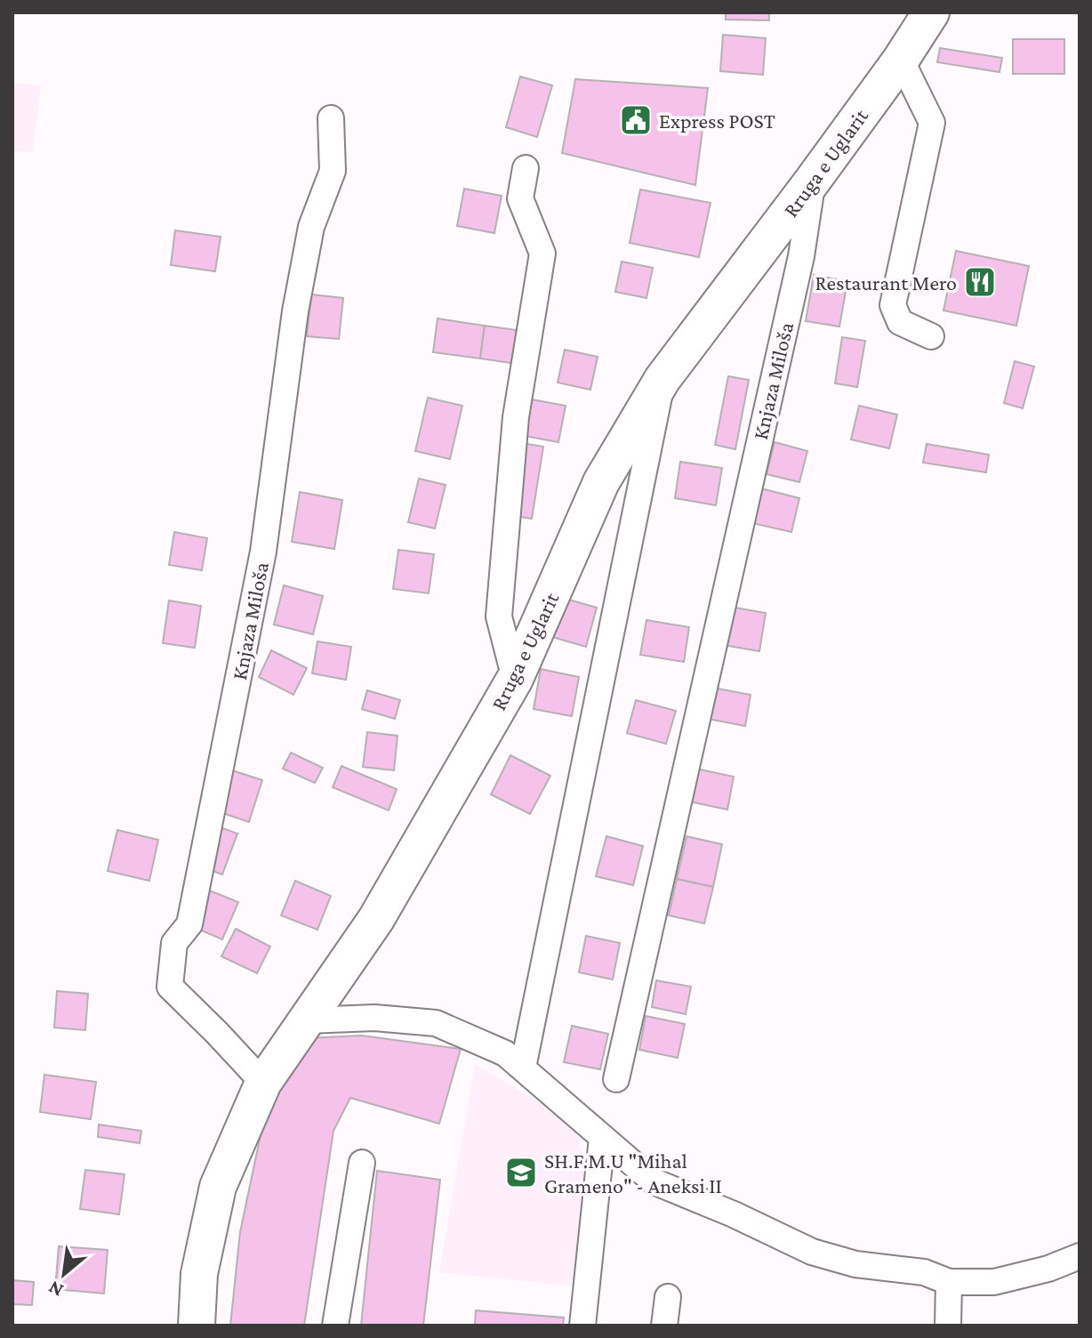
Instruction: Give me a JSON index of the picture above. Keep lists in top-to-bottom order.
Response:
{
  "streets": {
    "street": ["Rruga e Uglarit", "Knjaza Miloša"]
  },
  "crossings": [
    ["Rruga e Uglarit", "Knjaza Miloša"]
  ],
  "places": {
    "public building": ["Express POST"],
    "restaurant": ["Restaurant Mero"],
    "school or university": ["SH.F.M.U \"Mihal Grameno\" - Aneksi II"]
  },
  "north": "bottom left"
}
